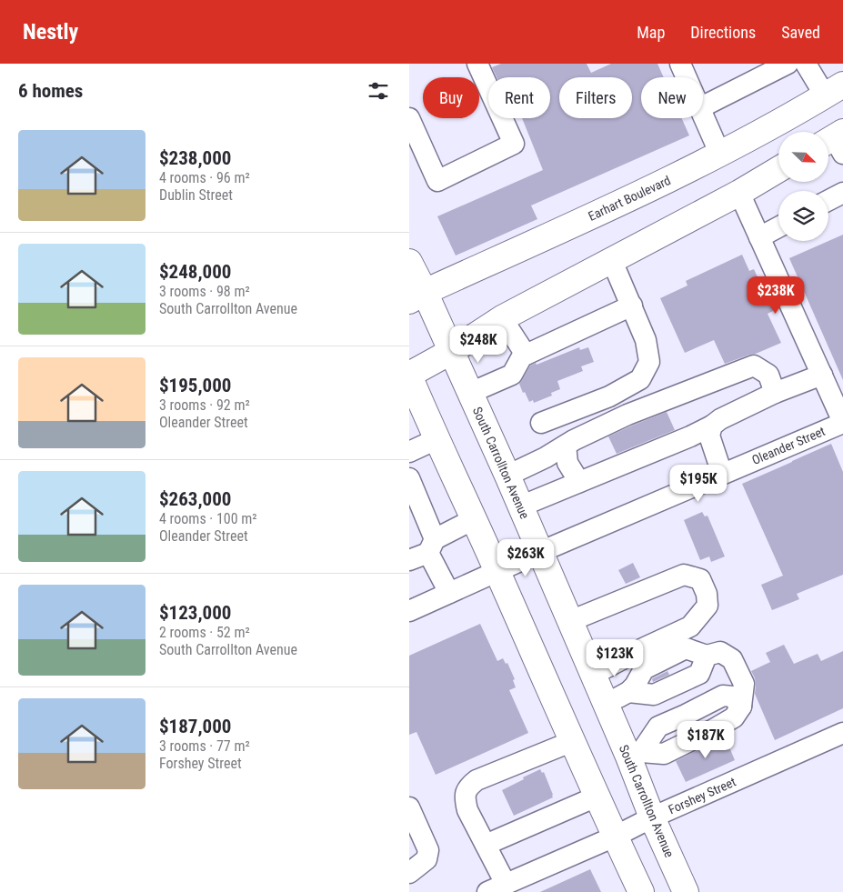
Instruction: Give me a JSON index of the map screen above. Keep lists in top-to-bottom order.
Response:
{
  "streets": {
    "main road": ["Earhart Boulevard", "South Carrollton Avenue"],
    "street": ["Oleander Street", "Forshey Street"]
  },
  "crossings": [
    ["Earhart Boulevard", "South Carrollton Avenue"],
    ["Oleander Street", "South Carrollton Avenue"],
    ["South Carrollton Avenue", "Forshey Street"]
  ],
  "north": "bottom right",
  "page": {
    "header": "Nestly",
    "nav": ["Map", "Directions", "Saved"],
    "heading": "6 homes",
    "chip": [
      "Buy",
      "Rent",
      "Filters",
      "New"
    ],
    "list": [
      {
        "name": "$238,000",
        "note": "4 rooms · 96 m² · Dublin Street"
      },
      {
        "name": "$248,000",
        "note": "3 rooms · 98 m² · South Carrollton Avenue"
      },
      {
        "name": "$195,000",
        "note": "3 rooms · 92 m² · Oleander Street"
      },
      {
        "name": "$263,000",
        "note": "4 rooms · 100 m² · Oleander Street"
      },
      {
        "name": "$123,000",
        "note": "2 rooms · 52 m² · South Carrollton Avenue"
      },
      {
        "name": "$187,000",
        "note": "3 rooms · 77 m² · Forshey Street"
      }
    ],
    "price": [
      "$238K",
      "$248K",
      "$195K",
      "$263K",
      "$123K",
      "$187K"
    ]
  }
}
